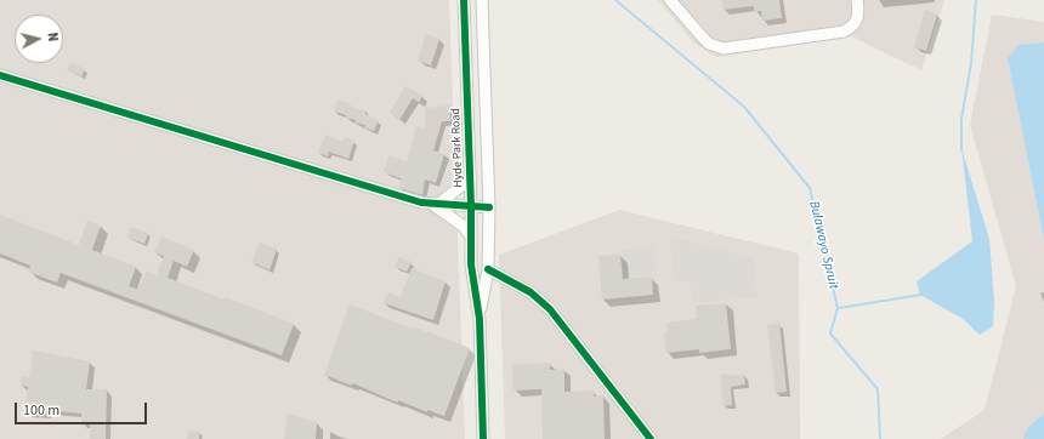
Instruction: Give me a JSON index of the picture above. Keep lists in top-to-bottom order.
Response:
{
  "streets": {
    "street": ["Hyde Park Road"]
  },
  "water": ["Bulawayo Spruit"],
  "scale_bar": "100 m",
  "north": "right"
}
